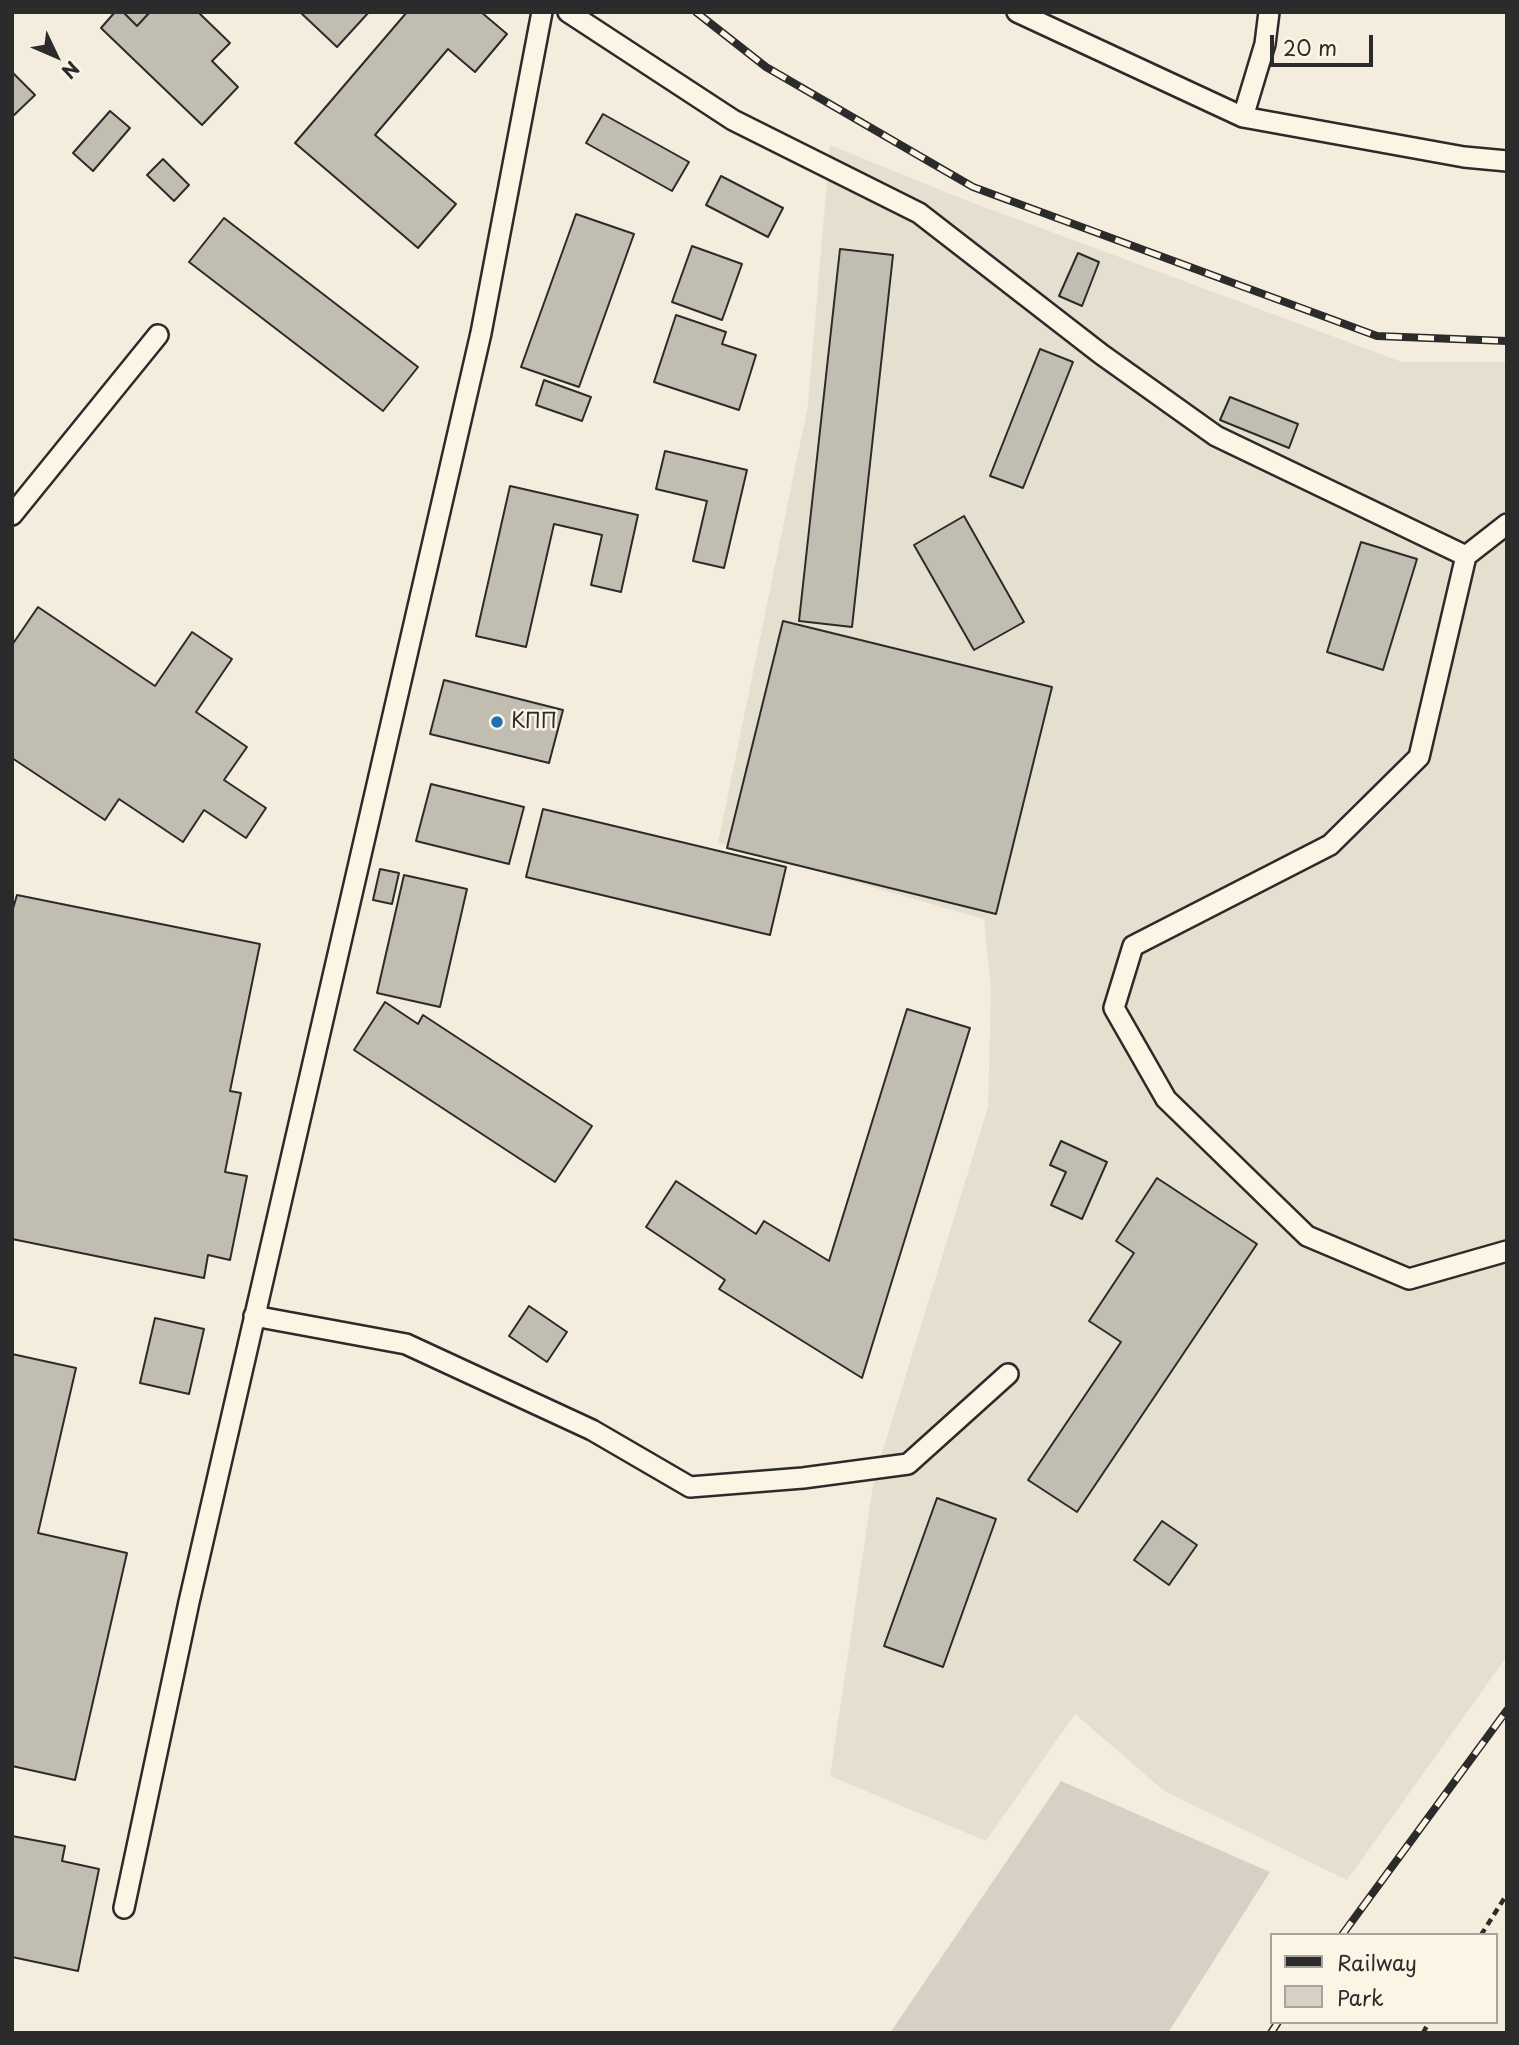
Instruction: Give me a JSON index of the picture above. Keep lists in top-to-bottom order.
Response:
{
  "places": ["КПП"],
  "legend": ["Railway", "Park"],
  "scale_bar": "20 m",
  "north": "bottom right"
}
